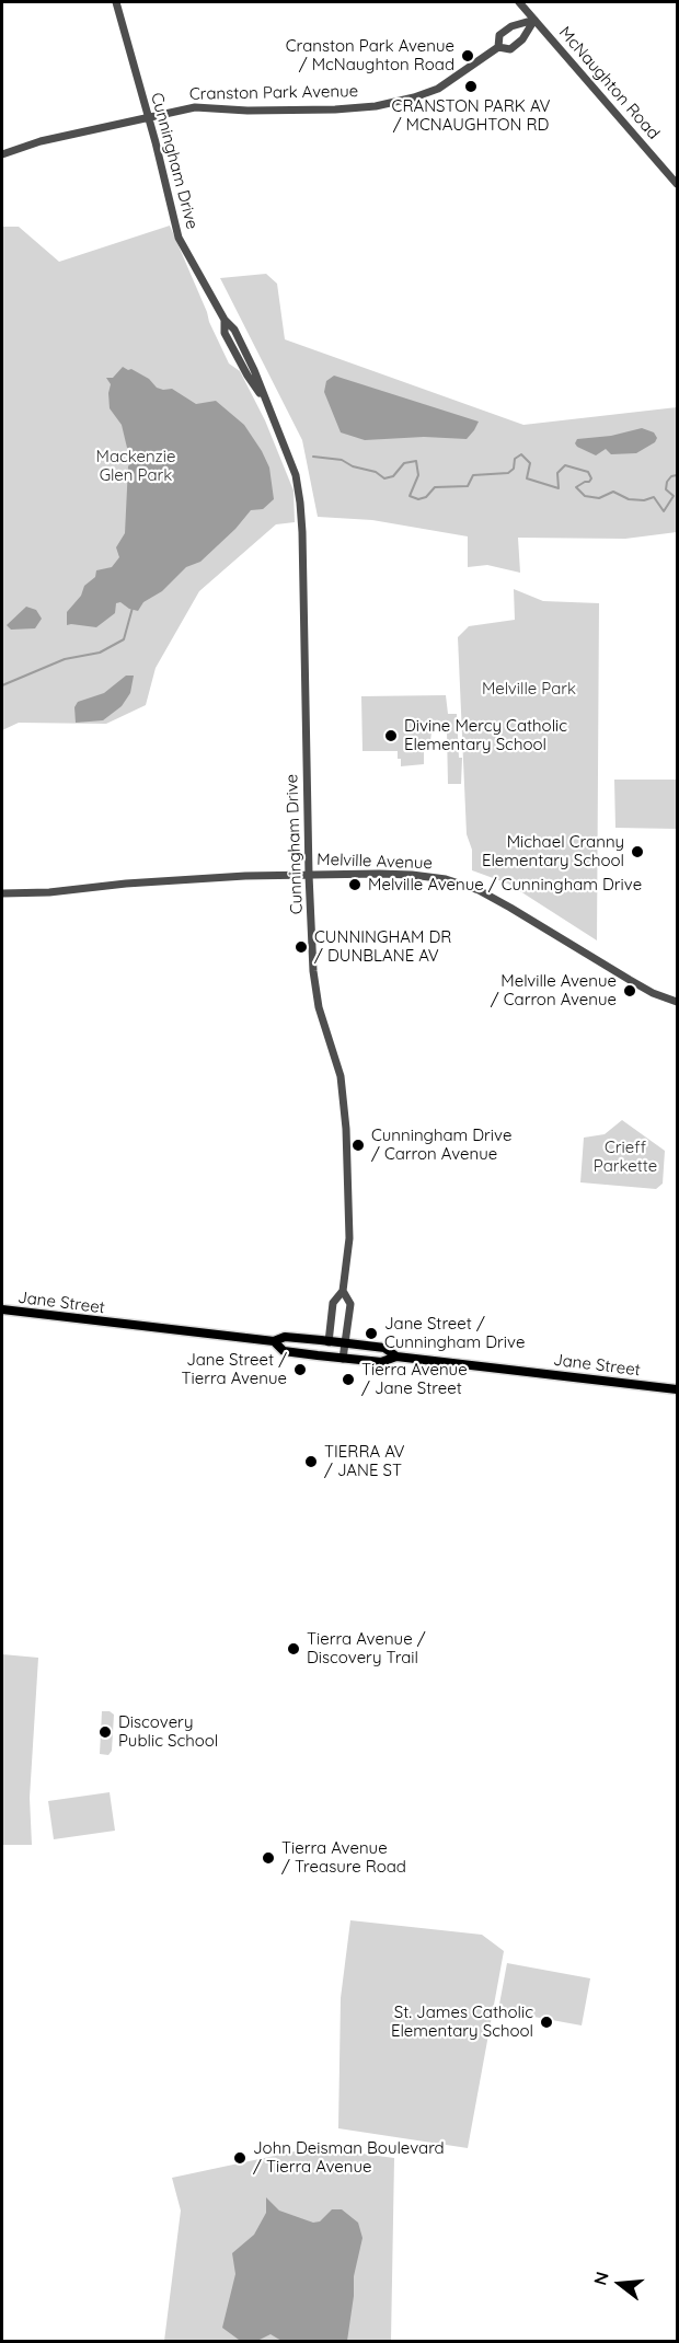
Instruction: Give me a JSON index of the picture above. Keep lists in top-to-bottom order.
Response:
{
  "streets": {
    "main road": ["Jane Street"],
    "street": [
      "McNaughton Road",
      "Cranston Park Avenue",
      "Cunningham Drive",
      "Melville Avenue"
    ]
  },
  "crossings": [
    ["McNaughton Road", "Cranston Park Avenue"],
    ["Cranston Park Avenue", "Cunningham Drive"],
    ["Cunningham Drive", "Melville Avenue"],
    ["Cunningham Drive", "Jane Street"]
  ],
  "parks": ["Mackenzie Glen Park", "Melville Park", "Crieff Parkette"],
  "places": [
    "Cranston Park Avenue / McNaughton Road",
    "CRANSTON PARK AV / MCNAUGHTON RD",
    "Divine Mercy Catholic Elementary School",
    "Michael Cranny Elementary School",
    "Melville Avenue / Cunningham Drive",
    "CUNNINGHAM DR / DUNBLANE AV",
    "Melville Avenue / Carron Avenue",
    "Cunningham Drive / Carron Avenue",
    "Jane Street / Cunningham Drive",
    "Jane Street / Tierra Avenue",
    "Tierra Avenue / Jane Street",
    "TIERRA AV / JANE ST",
    "Tierra Avenue / Discovery Trail",
    "Discovery Public School",
    "Tierra Avenue / Treasure Road",
    "St. James Catholic Elementary School",
    "John Deisman Boulevard / Tierra Avenue"
  ],
  "north": "left"
}
